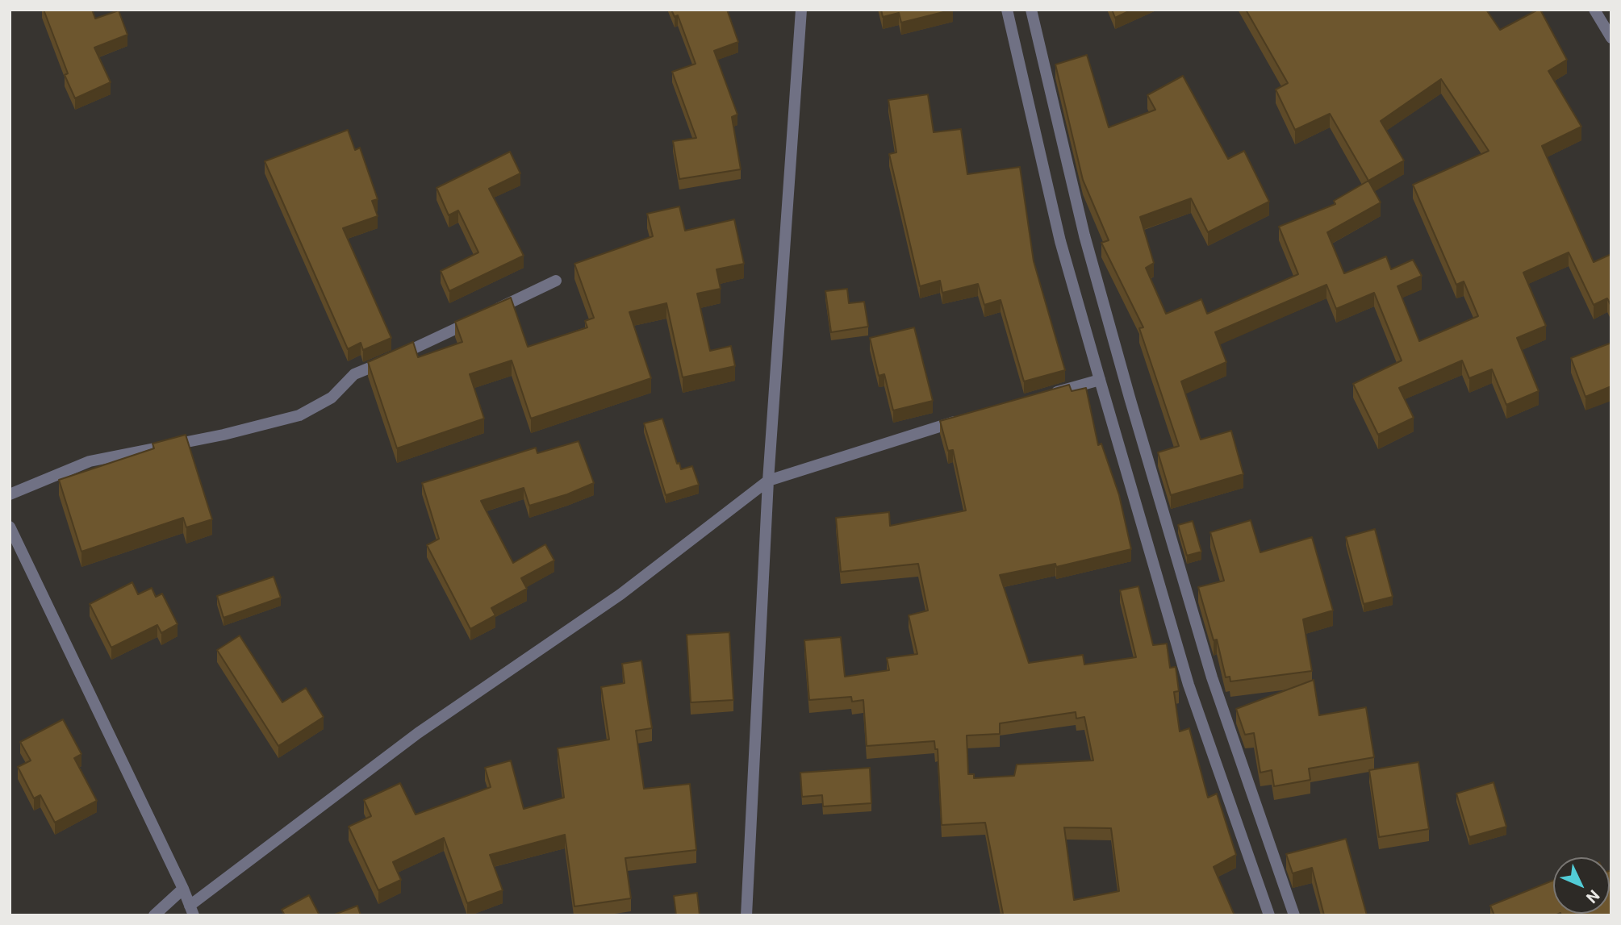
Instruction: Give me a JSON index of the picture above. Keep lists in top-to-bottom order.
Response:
{
  "north": "bottom right"
}
